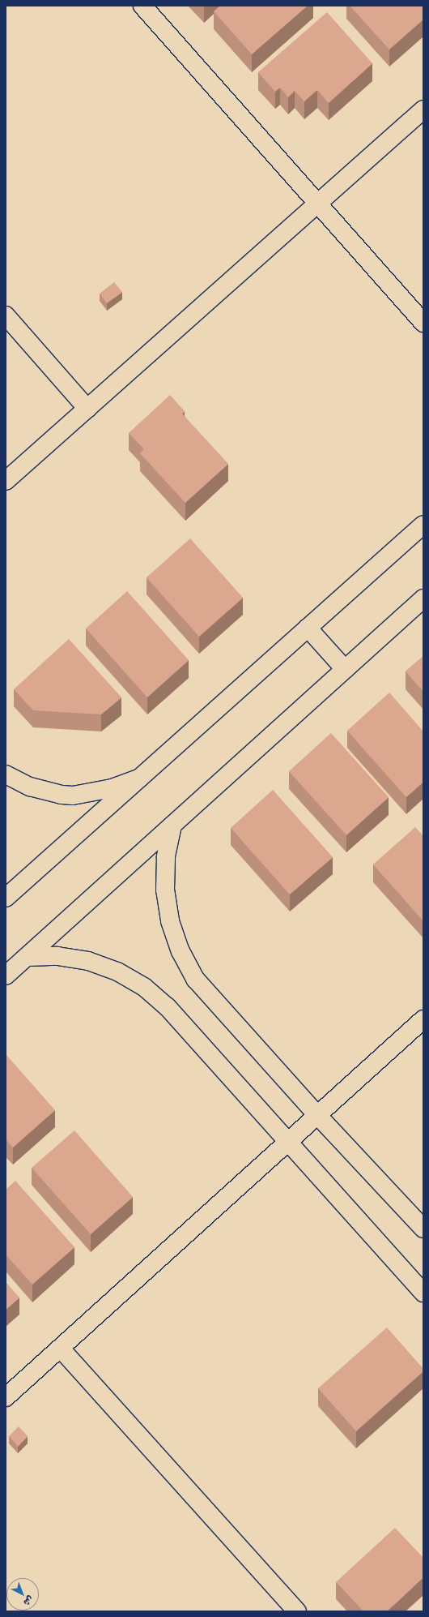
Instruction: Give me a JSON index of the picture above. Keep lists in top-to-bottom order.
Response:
{
  "north": "bottom right"
}
